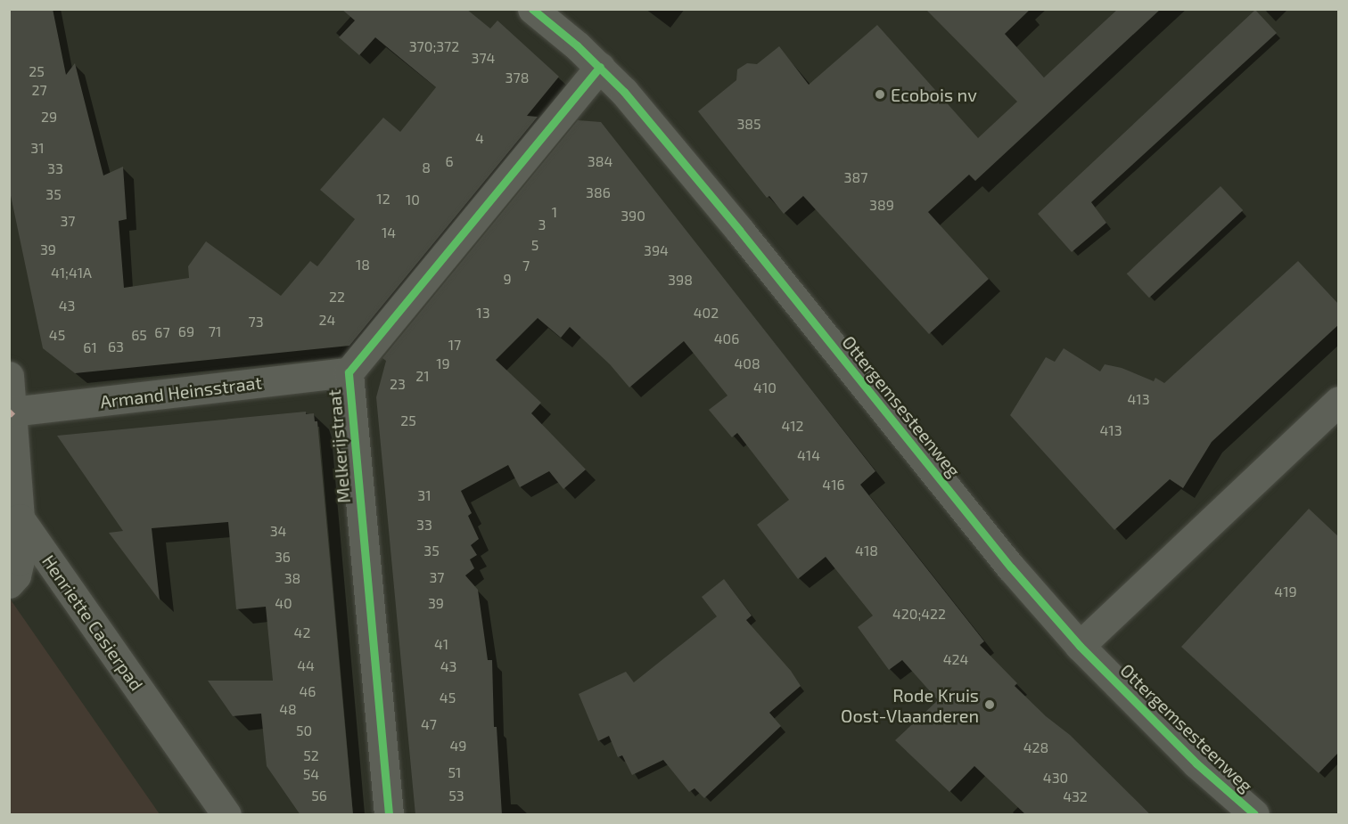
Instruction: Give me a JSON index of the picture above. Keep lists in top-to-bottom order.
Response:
{
  "streets": {
    "street": [
      "Armand Heinsstraat",
      "Ottergemsesteenweg",
      "Melkerijstraat",
      "Henriette Casierpad"
    ]
  },
  "crossings": [
    ["Armand Heinsstraat", "Melkerijstraat"],
    ["Ottergemsesteenweg", "Melkerijstraat"]
  ],
  "places": ["Ecobois nv", "Rode Kruis Oost-Vlaanderen"],
  "house_numbers": [
    "370;372",
    "374",
    "25",
    "378",
    "27",
    "29",
    "385",
    "4",
    "31",
    "6",
    "384",
    "8",
    "33",
    "387",
    "386",
    "35",
    "12",
    "10",
    "389",
    "1",
    "390",
    "37",
    "3",
    "14",
    "5",
    "39",
    "394",
    "18",
    "7",
    "41;41A",
    "9",
    "398",
    "22",
    "43",
    "13",
    "402",
    "24",
    "73",
    "69",
    "71",
    "67",
    "45",
    "65",
    "406",
    "17",
    "63",
    "61",
    "19",
    "408",
    "21",
    "23",
    "410",
    "413",
    "25",
    "412",
    "413",
    "414",
    "416",
    "31",
    "33",
    "34",
    "35",
    "418",
    "36",
    "37",
    "38",
    "419",
    "40",
    "39",
    "420;422",
    "42",
    "41",
    "424",
    "44",
    "43",
    "46",
    "45",
    "48",
    "47",
    "50",
    "49",
    "428",
    "52",
    "51",
    "54",
    "430",
    "56",
    "53",
    "432"
  ]
}
